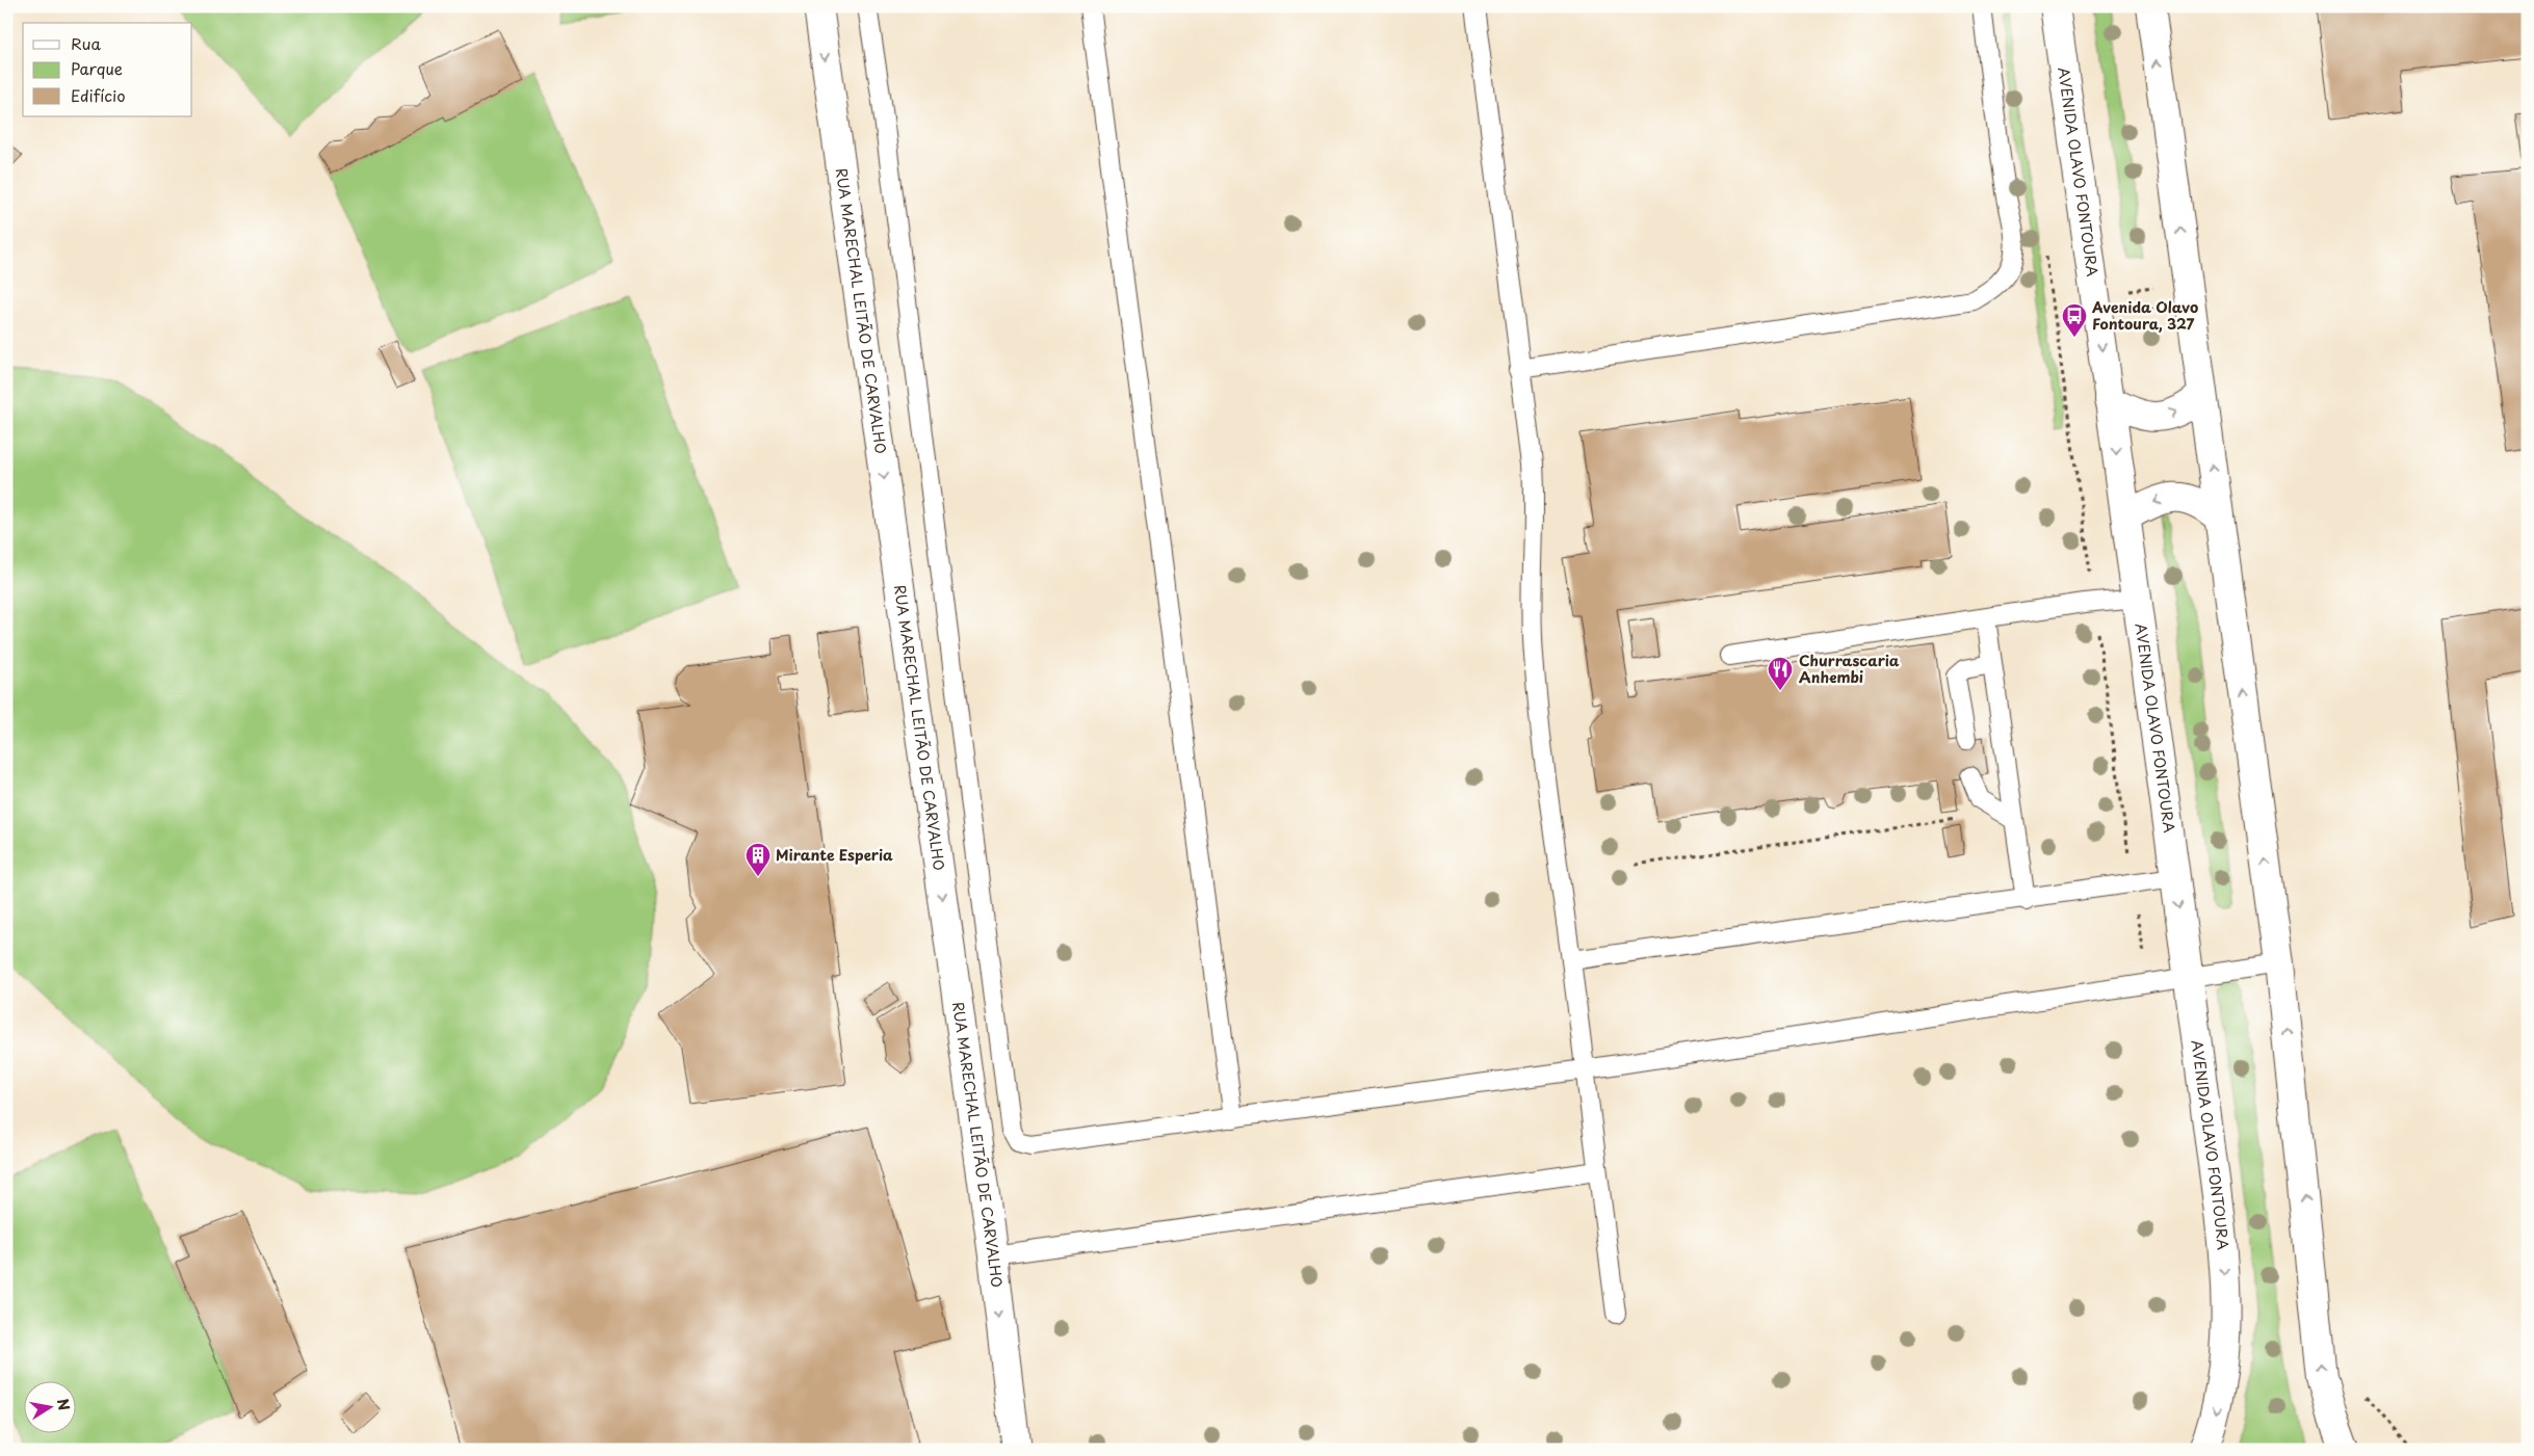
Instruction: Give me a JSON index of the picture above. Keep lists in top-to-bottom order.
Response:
{
  "streets": {
    "main road": ["AVENIDA OLAVO FONTOURA", "RUA MARECHAL LEITÃO DE CARVALHO"]
  },
  "one_way": ["RUA MARECHAL LEITÃO DE CARVALHO"],
  "places": {
    "bus stop": ["Avenida Olavo Fontoura, 327"],
    "restaurant": ["Churrascaria Anhembi"],
    "building": ["Mirante Esperia"]
  },
  "legend": ["Rua", "Parque", "Edifício"],
  "north": "right"
}
